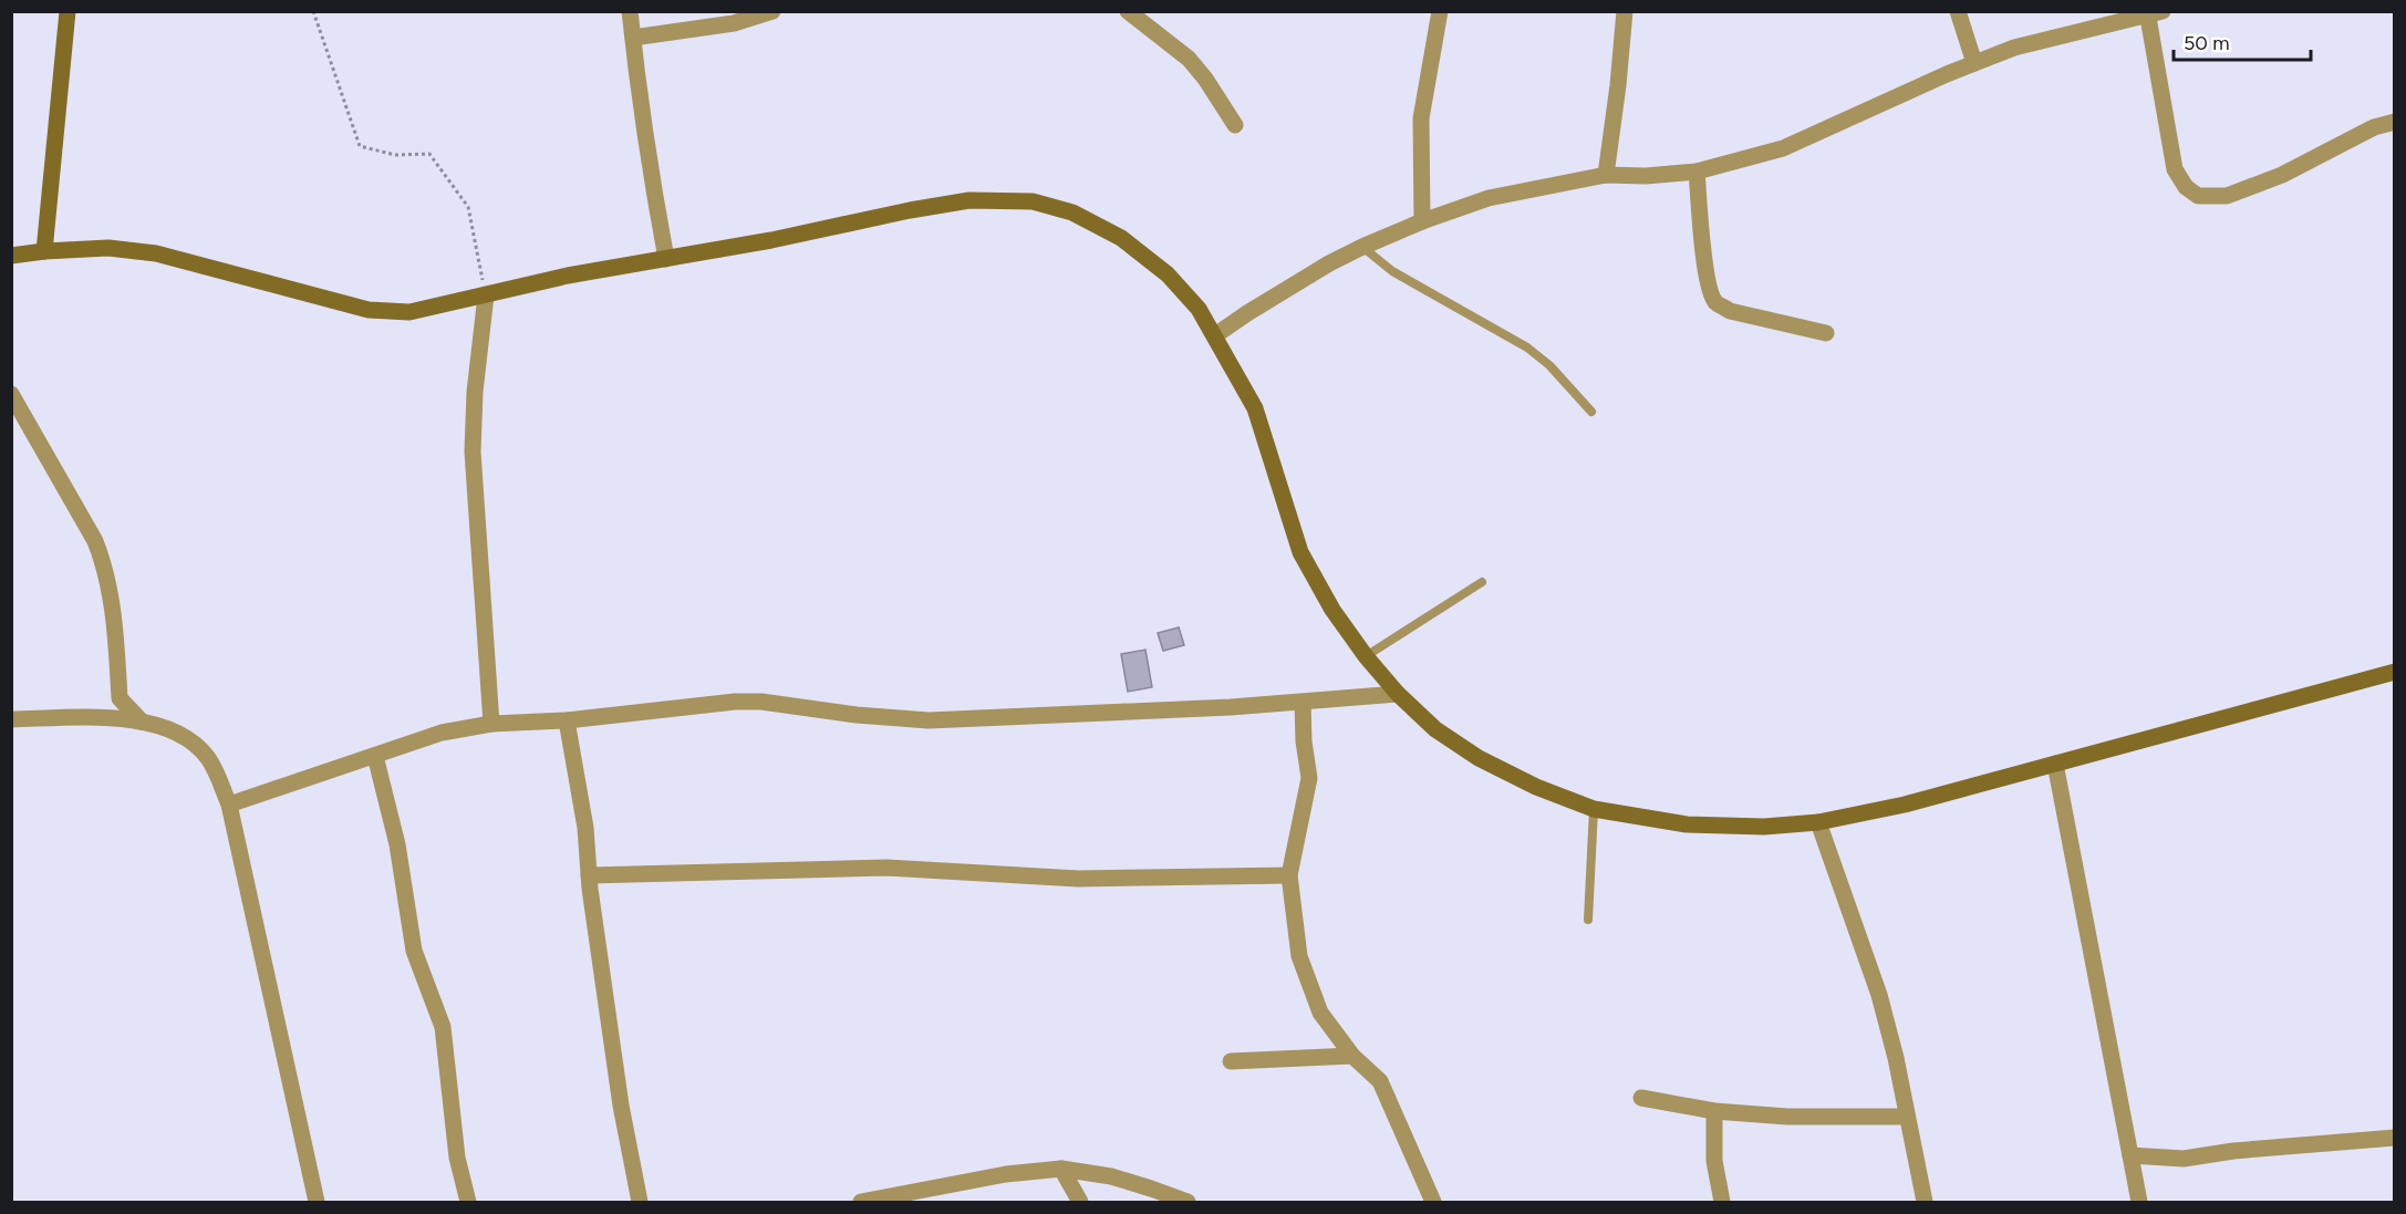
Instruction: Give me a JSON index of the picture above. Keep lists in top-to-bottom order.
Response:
{
  "scale_bar": "50 m"
}
